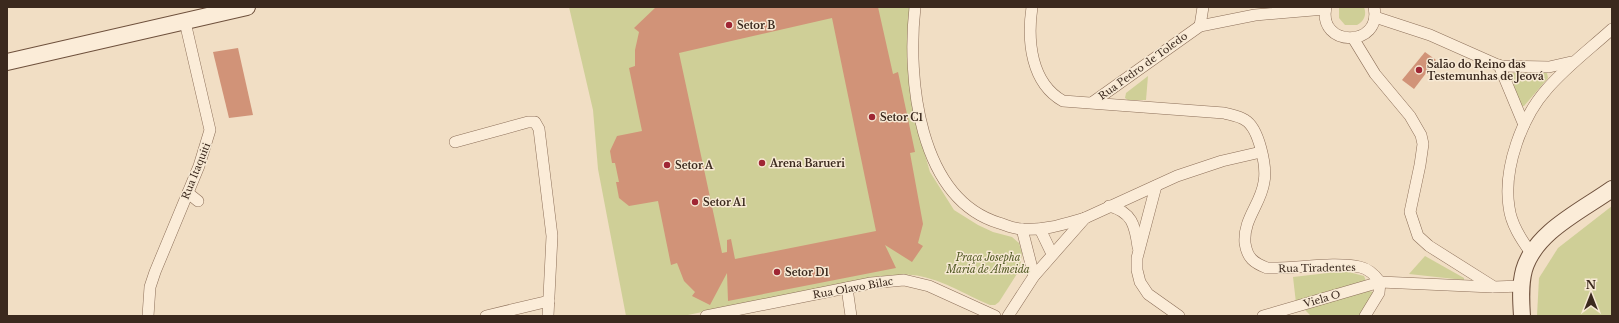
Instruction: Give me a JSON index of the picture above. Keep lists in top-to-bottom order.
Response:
{
  "streets": {
    "street": [
      "Rua Pedro de Toledo",
      "Rua Itaquiti",
      "Rua Tiradentes",
      "Rua Olavo Bilac",
      "Viela O"
    ]
  },
  "crossings": [
    ["Rua Pedro de Toledo", "Rua Tiradentes"],
    ["Rua Tiradentes", "Viela O"]
  ],
  "parks": ["Praça Josepha Maria de Almeida"],
  "places": [
    "Setor B",
    "Salão do Reino das Testemunhas de Jeová",
    "Setor C1",
    "Arena Barueri",
    "Setor A",
    "Setor A1",
    "Setor D1"
  ],
  "north": "top"
}
